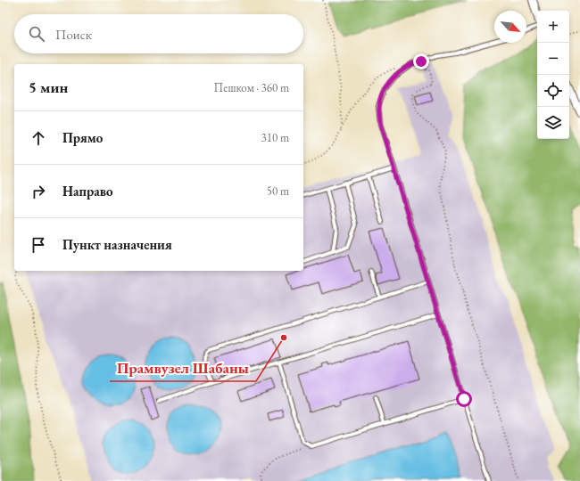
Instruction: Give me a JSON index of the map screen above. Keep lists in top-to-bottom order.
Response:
{
  "places": ["Прамвузел Шабаны"],
  "north": "bottom right",
  "page": {
    "map_buttons": ["+", "−"],
    "search": "Поиск",
    "heading": ["5 мин", "Пешком · 360 m"],
    "list": [
      ["Прямо", "310 m"],
      ["Направо", "50 m"],
      "Пункт назначения"
    ]
  }
}
